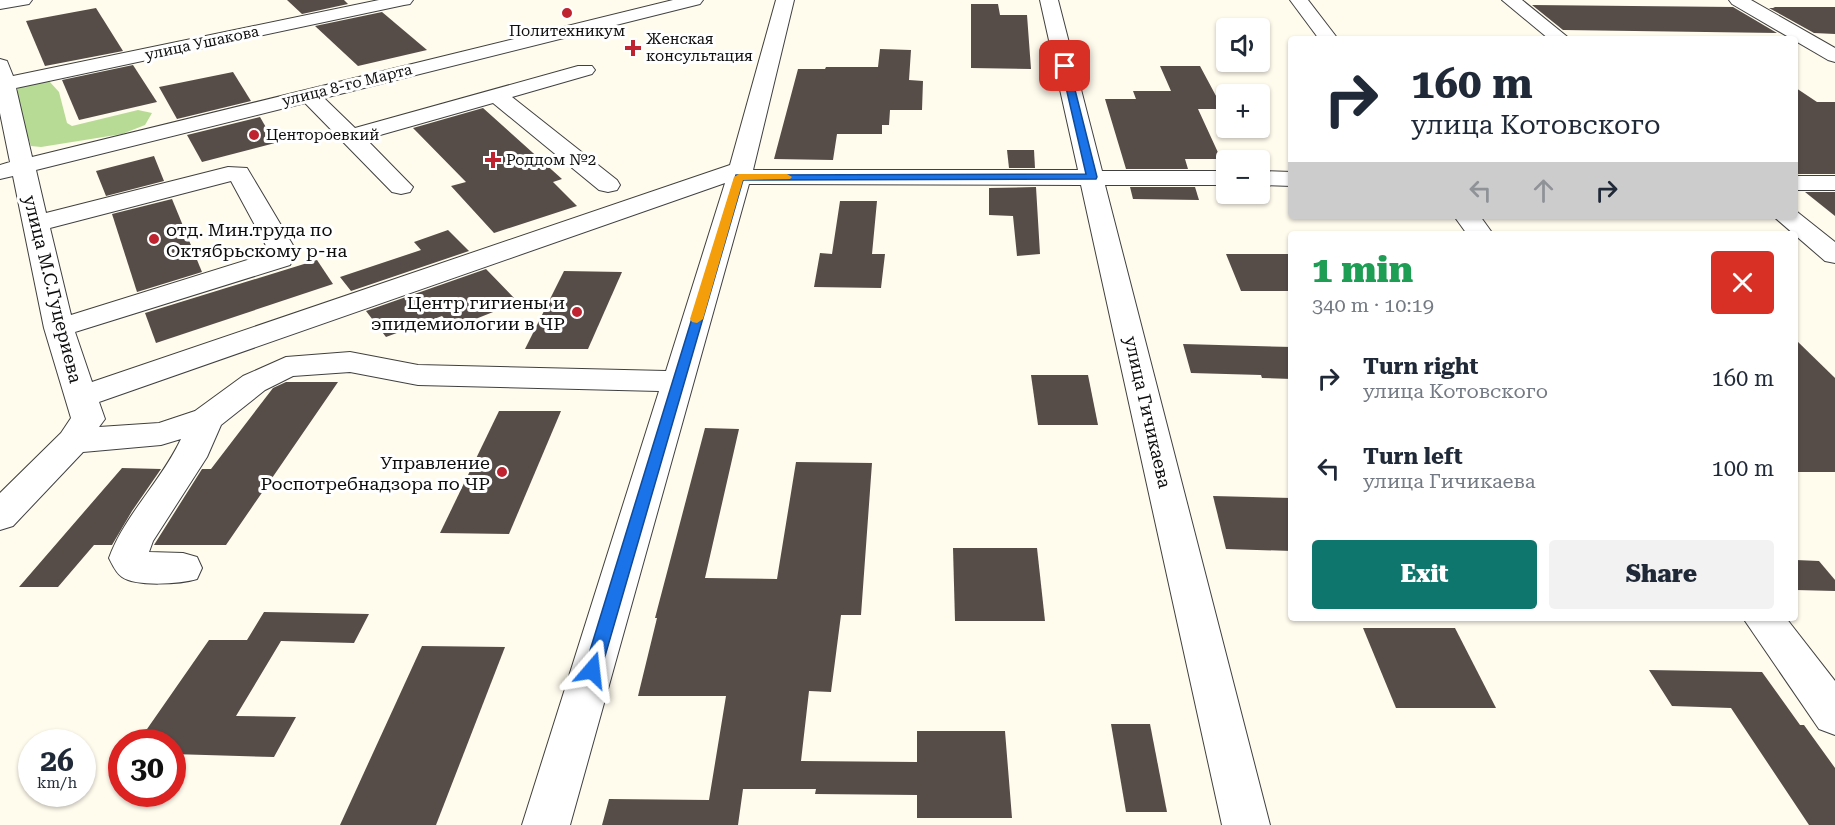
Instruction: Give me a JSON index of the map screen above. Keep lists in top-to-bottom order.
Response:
{
  "streets": {
    "street": [
      "улица Ушакова",
      "улица 8-го Марта",
      "улица М.С.Гуцериева",
      "улица Гичикаева"
    ]
  },
  "crossings": [
    ["улица Ушакова", "улица М.С.Гуцериева"],
    ["улица 8-го Марта", "улица М.С.Гуцериева"]
  ],
  "places": {
    "other": [
      "Политехникум",
      "Центороевкий",
      "отд. Мин.труда по Октябрьскому р-на",
      "Центр гигиены и эпидемиологии в ЧР",
      "Управление Роспотребнадзора по ЧР"
    ],
    "health": ["Женская консультация", "Роддом №2"]
  },
  "page": {
    "map_buttons": ["+", "−"],
    "turn": ["160 m", "улица Котовского"],
    "heading": ["1 min", "340 m · 10:19"],
    "list": [
      {
        "name": "Turn right",
        "note": "улица Котовского",
        "value": "160 m"
      },
      {
        "name": "Turn left",
        "note": "улица Гичикаева",
        "value": "100 m"
      }
    ],
    "buttons": ["Exit", "Share"],
    "speed": "26 km/h",
    "limit": "30"
  }
}
